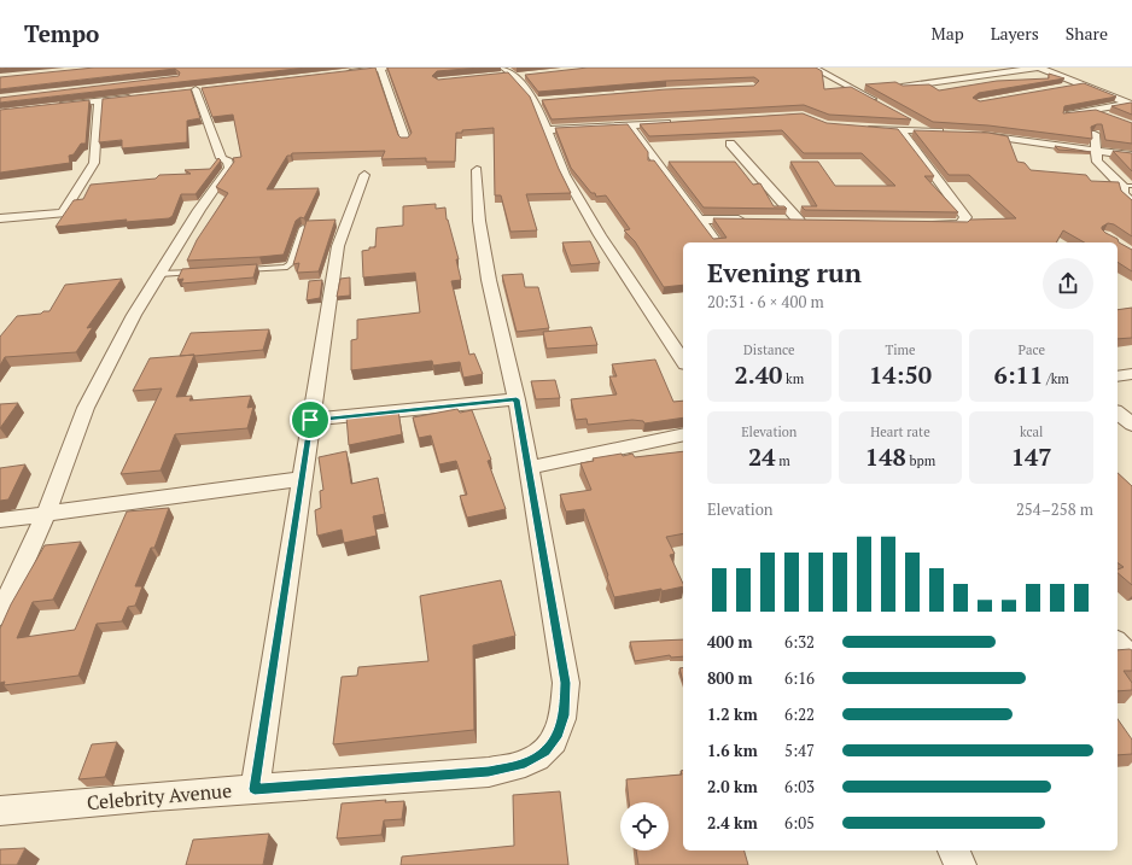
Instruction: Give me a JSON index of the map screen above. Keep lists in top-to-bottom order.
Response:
{
  "streets": {
    "street": ["Celebrity Avenue"]
  },
  "page": {
    "header": "Tempo",
    "nav": ["Map", "Layers", "Share"],
    "heading": ["Evening run", "20:31 · 6 × 400 m"],
    "stats": [
      ["Distance", "2.40 km"],
      ["Time", "14:50"],
      ["Pace", "6:11 /km"],
      ["Elevation", "24 m"],
      ["Heart rate", "148 bpm"],
      ["kcal", "147"]
    ],
    "chart": ["Elevation", "254–258 m"],
    "list": [
      {
        "name": "400 m",
        "note": "6:32"
      },
      {
        "name": "800 m",
        "note": "6:16"
      },
      {
        "name": "1.2 km",
        "note": "6:22"
      },
      {
        "name": "1.6 km",
        "note": "5:47"
      },
      {
        "name": "2.0 km",
        "note": "6:03"
      },
      {
        "name": "2.4 km",
        "note": "6:05"
      }
    ]
  }
}
